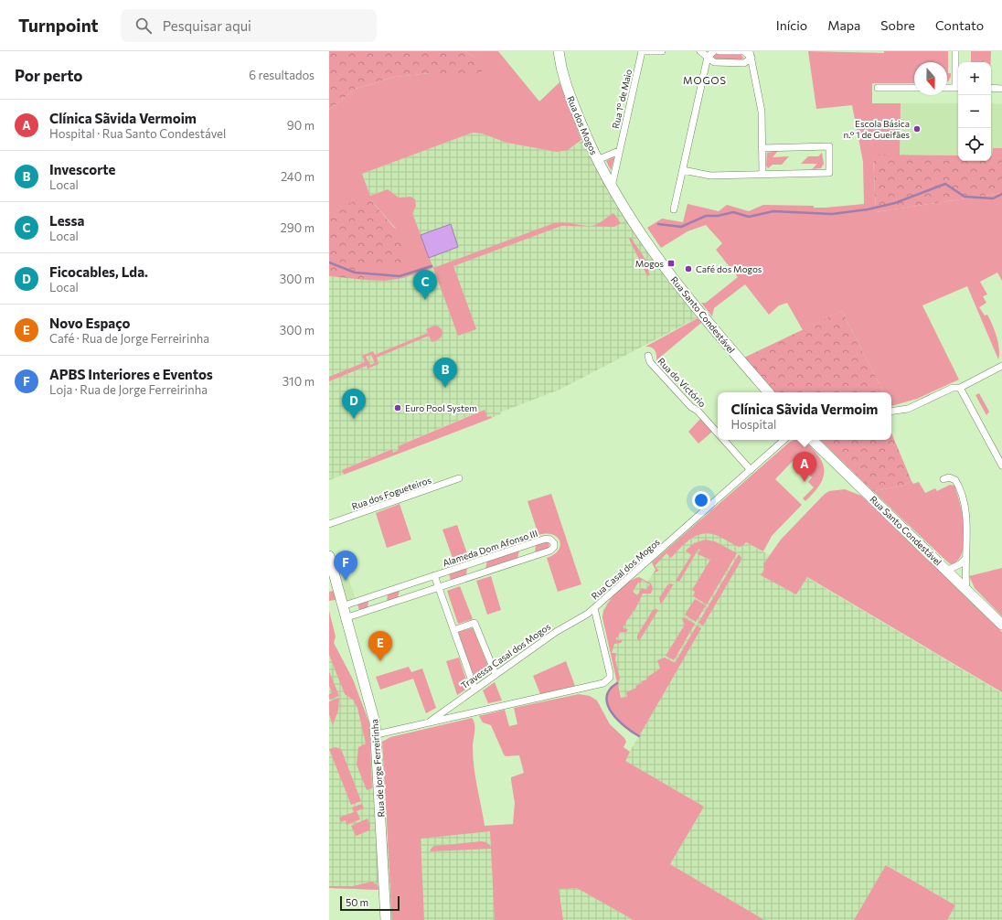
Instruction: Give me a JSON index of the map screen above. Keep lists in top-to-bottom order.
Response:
{
  "streets": {
    "street": [
      "Rua 1º de Maio",
      "Rua dos Mogos",
      "Rua Santo Condestável",
      "Rua do Victório",
      "Rua dos Fogueteiros",
      "Alameda Dom Afonso III",
      "Rua Casal dos Mogos",
      "Travessa Casal dos Mogos",
      "Rua de Jorge Ferreirinha"
    ]
  },
  "crossings": [
    ["Rua 1º de Maio", "Rua dos Mogos"],
    ["Rua 1º de Maio", "Rua Santo Condestável"],
    ["Rua dos Mogos", "Rua Santo Condestável"],
    ["Rua do Victório", "Rua Casal dos Mogos"],
    ["Alameda Dom Afonso III", "Rua de Jorge Ferreirinha"],
    ["Rua Casal dos Mogos", "Travessa Casal dos Mogos"],
    ["Rua Casal dos Mogos", "Rua de Jorge Ferreirinha"]
  ],
  "districts": ["MOGOS"],
  "places": {
    "other": ["Escola Básica n.º 1 de Gueifães", "Café dos Mogos", "Euro Pool System"],
    "transit": ["Mogos"]
  },
  "scale_bar": "50 m",
  "north": "bottom",
  "page": {
    "header": "Turnpoint",
    "search": "Pesquisar aqui",
    "nav": [
      "Início",
      "Mapa",
      "Sobre",
      "Contato"
    ],
    "heading": ["Por perto", "6 resultados"],
    "map_buttons": ["+", "−"],
    "list": [
      {
        "mark": "A",
        "name": "Clínica Sãvida Vermoim",
        "note": "Hospital · Rua Santo Condestável",
        "value": "90 m"
      },
      {
        "mark": "B",
        "name": "Invescorte",
        "note": "Local",
        "value": "240 m"
      },
      {
        "mark": "C",
        "name": "Lessa",
        "note": "Local",
        "value": "290 m"
      },
      {
        "mark": "D",
        "name": "Ficocables, Lda.",
        "note": "Local",
        "value": "300 m"
      },
      {
        "mark": "E",
        "name": "Novo Espaço",
        "note": "Café · Rua de Jorge Ferreirinha",
        "value": "300 m"
      },
      {
        "mark": "F",
        "name": "APBS Interiores e Eventos",
        "note": "Loja · Rua de Jorge Ferreirinha",
        "value": "310 m"
      }
    ],
    "pins": [
      "C",
      "B",
      "D",
      "A",
      "F",
      "E"
    ],
    "popup": ["Clínica Sãvida Vermoim", "Hospital"],
    "scale": "50 m"
  }
}
